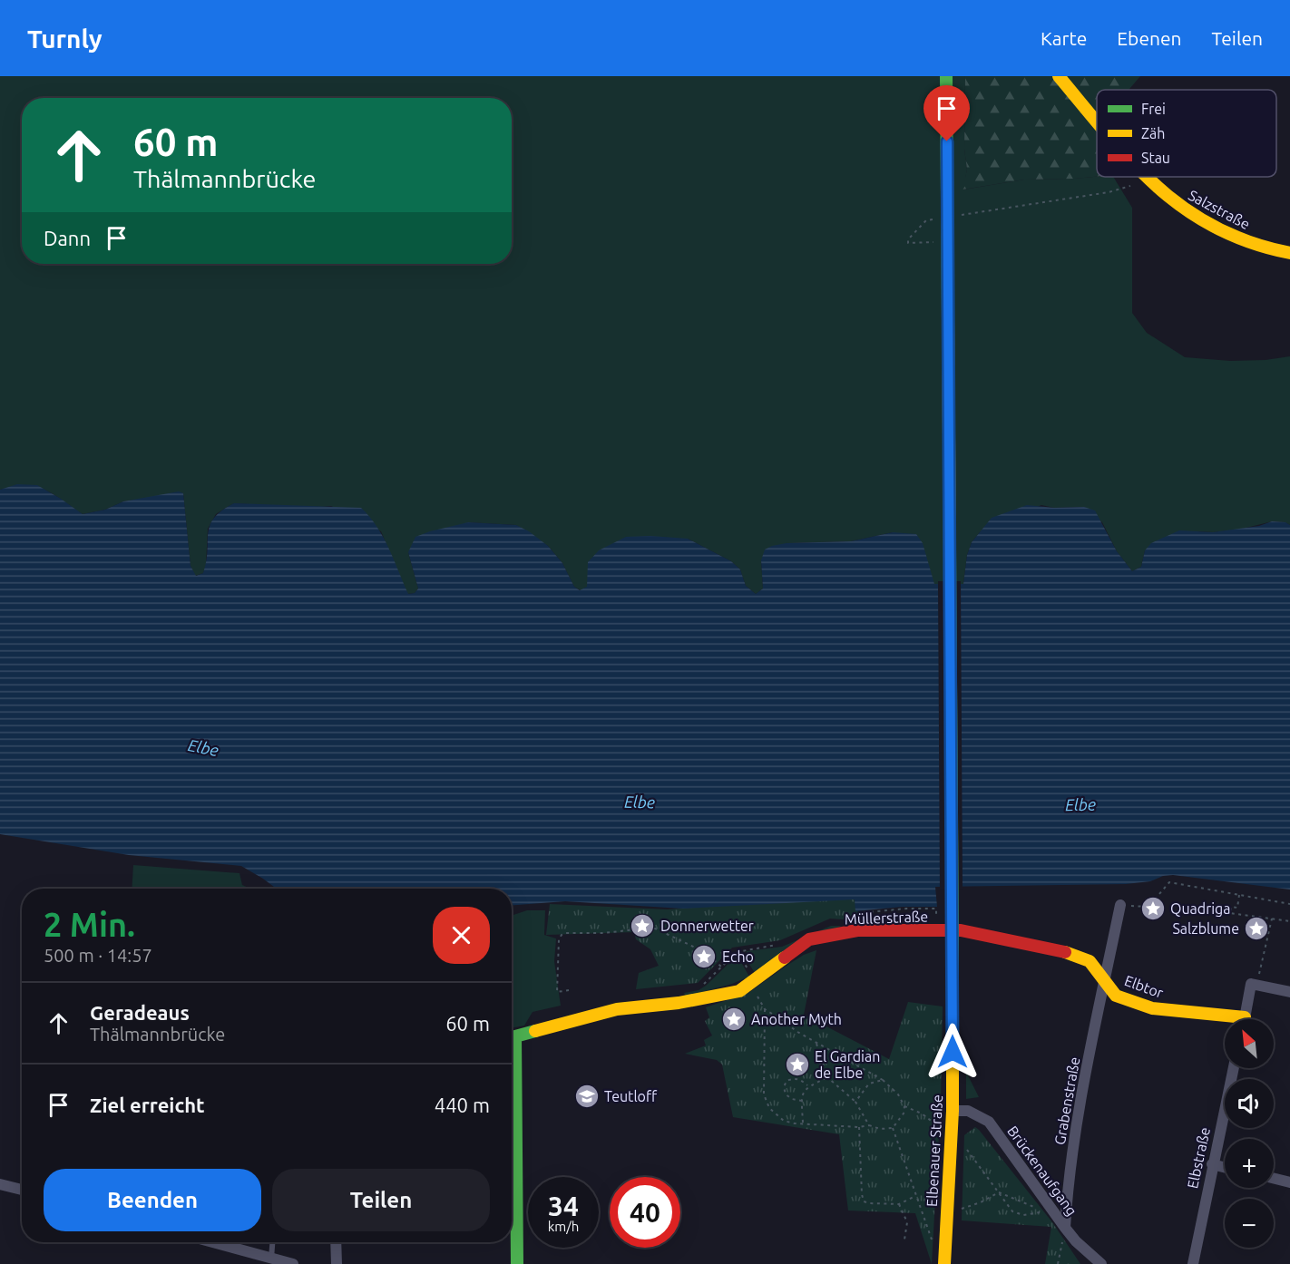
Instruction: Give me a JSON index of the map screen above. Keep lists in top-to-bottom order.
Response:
{
  "streets": {
    "street": [
      "Salzstraße",
      "Müllerstraße",
      "Elbtor",
      "Grabenstraße",
      "Elbenauer Straße",
      "Elbstraße",
      "Brückenaufgang"
    ]
  },
  "crossings": [
    ["Müllerstraße", "Elbtor"],
    ["Müllerstraße", "Grabenstraße"],
    ["Elbtor", "Grabenstraße"],
    ["Grabenstraße", "Brückenaufgang"],
    ["Elbenauer Straße", "Brückenaufgang"]
  ],
  "water": ["Elbe"],
  "places": {
    "place": [
      "Quadriga",
      "Donnerwetter",
      "Salzblume",
      "Echo",
      "Another Myth",
      "El Gardian de Elbe"
    ],
    "school or university": ["Teutloff"]
  },
  "legend": ["Frei", "Zäh", "Stau"],
  "north": "top left",
  "page": {
    "header": "Turnly",
    "nav": ["Karte", "Ebenen", "Teilen"],
    "turn": ["60 m", "Thälmannbrücke"],
    "then": "Dann",
    "heading": ["2 Min.", "500 m · 14:57"],
    "list": [
      {
        "name": "Geradeaus",
        "note": "Thälmannbrücke",
        "value": "60 m"
      },
      {
        "name": "Ziel erreicht",
        "value": "440 m"
      }
    ],
    "map_buttons": ["+", "−"],
    "buttons": ["Beenden", "Teilen"],
    "speed": "34 km/h",
    "limit": "40"
  }
}
